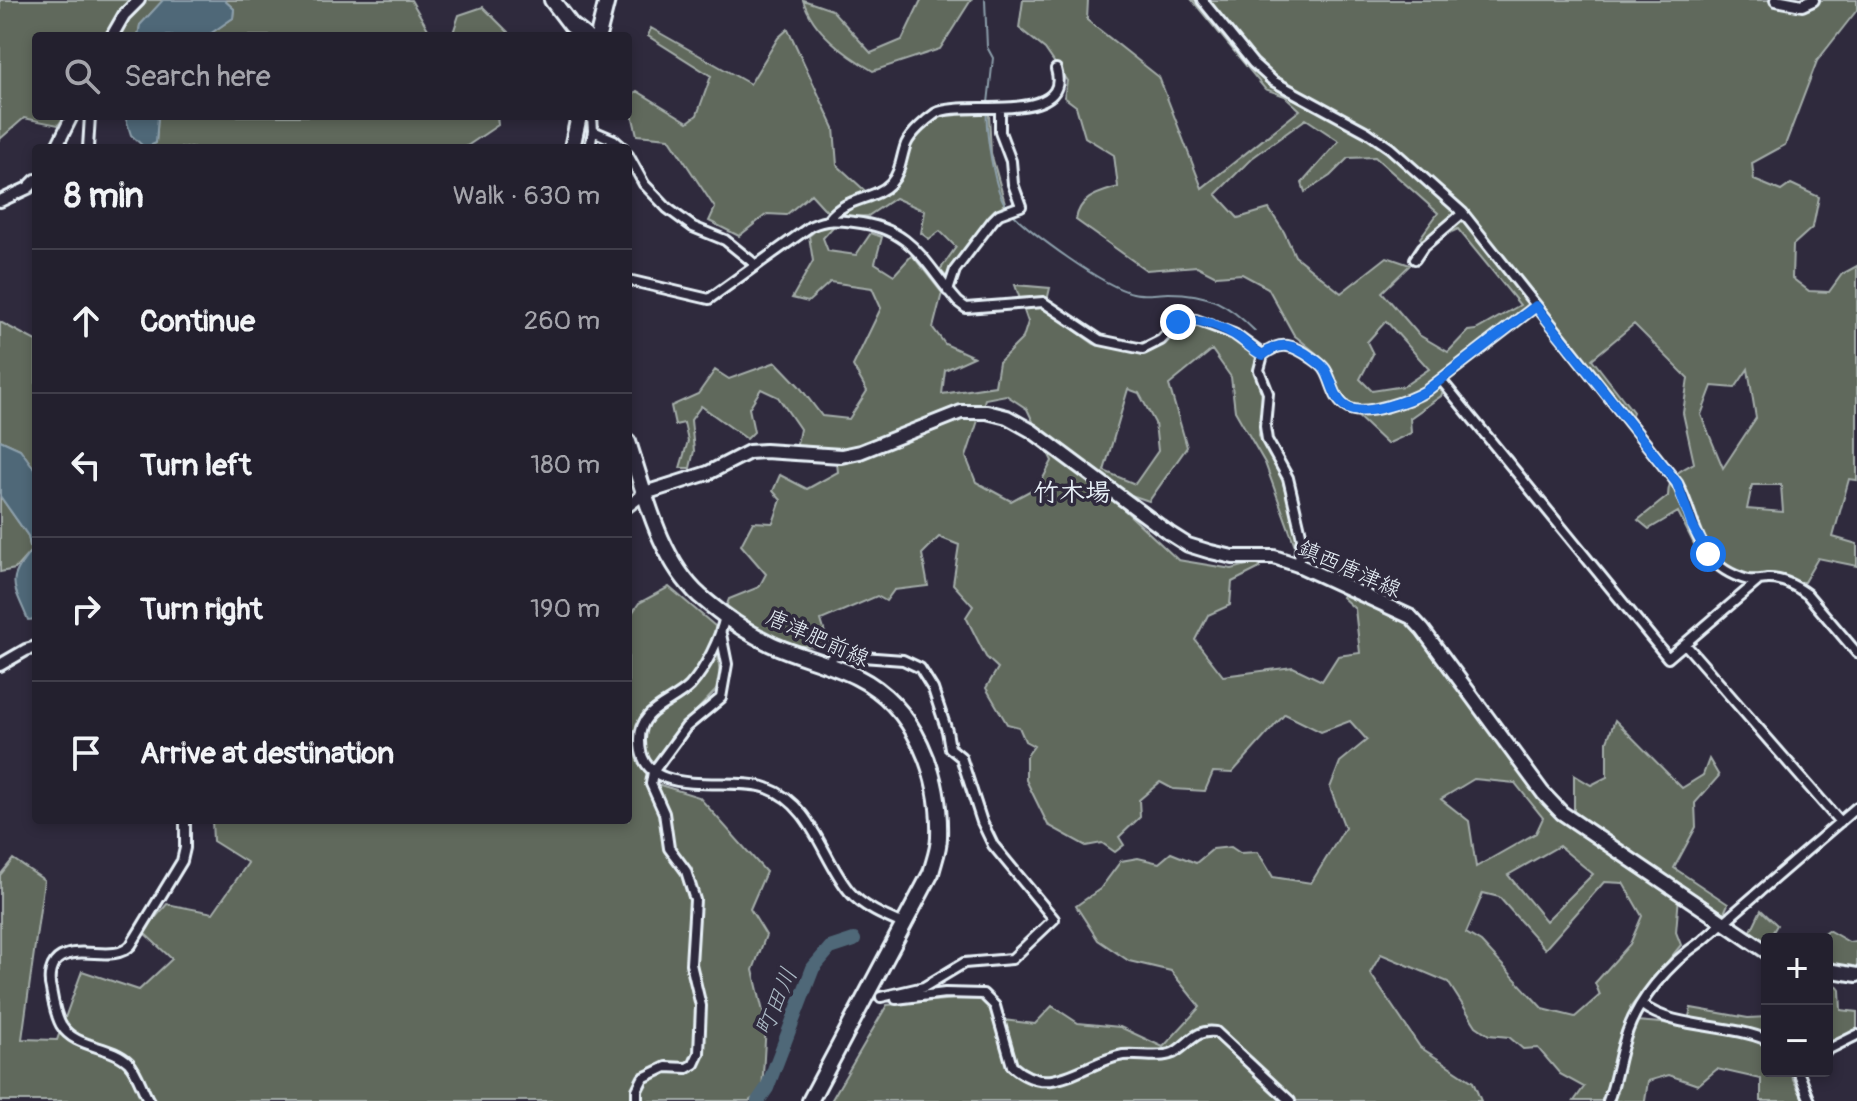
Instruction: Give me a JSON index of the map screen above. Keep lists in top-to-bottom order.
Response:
{
  "streets": {
    "main road": ["鎮西唐津線", "唐津肥前線"]
  },
  "crossings": [
    ["鎮西唐津線", "唐津肥前線"]
  ],
  "districts": ["竹木場"],
  "water": ["町田川"],
  "page": {
    "search": "Search here",
    "heading": ["8 min", "Walk · 630 m"],
    "list": [
      ["Continue", "260 m"],
      ["Turn left", "180 m"],
      ["Turn right", "190 m"],
      "Arrive at destination"
    ],
    "map_buttons": ["+", "−"]
  }
}
